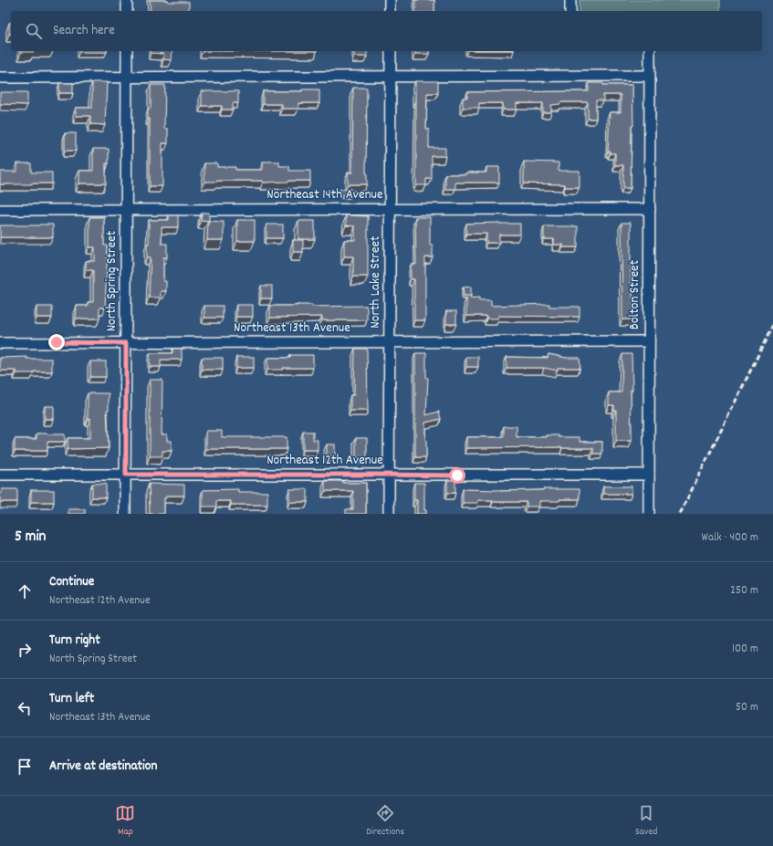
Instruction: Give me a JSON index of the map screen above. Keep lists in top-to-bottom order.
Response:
{
  "streets": {
    "street": [
      "Northeast 14th Avenue",
      "North Spring Street",
      "North Lake Street",
      "Bolton Street",
      "Northeast 13th Avenue",
      "Northeast 12th Avenue"
    ]
  },
  "crossings": [
    ["Northeast 14th Avenue", "North Spring Street"],
    ["Northeast 14th Avenue", "North Lake Street"],
    ["Northeast 14th Avenue", "Bolton Street"],
    ["North Spring Street", "Northeast 13th Avenue"],
    ["North Spring Street", "Northeast 12th Avenue"],
    ["North Lake Street", "Northeast 13th Avenue"],
    ["North Lake Street", "Northeast 12th Avenue"],
    ["Bolton Street", "Northeast 13th Avenue"],
    ["Bolton Street", "Northeast 12th Avenue"]
  ],
  "page": {
    "search": "Search here",
    "heading": ["5 min", "Walk · 400 m"],
    "list": [
      ["Continue", "Northeast 12th Avenue", "250 m"],
      ["Turn right", "North Spring Street", "100 m"],
      ["Turn left", "Northeast 13th Avenue", "50 m"],
      "Arrive at destination"
    ],
    "nav": ["Map", "Directions", "Saved"]
  }
}
